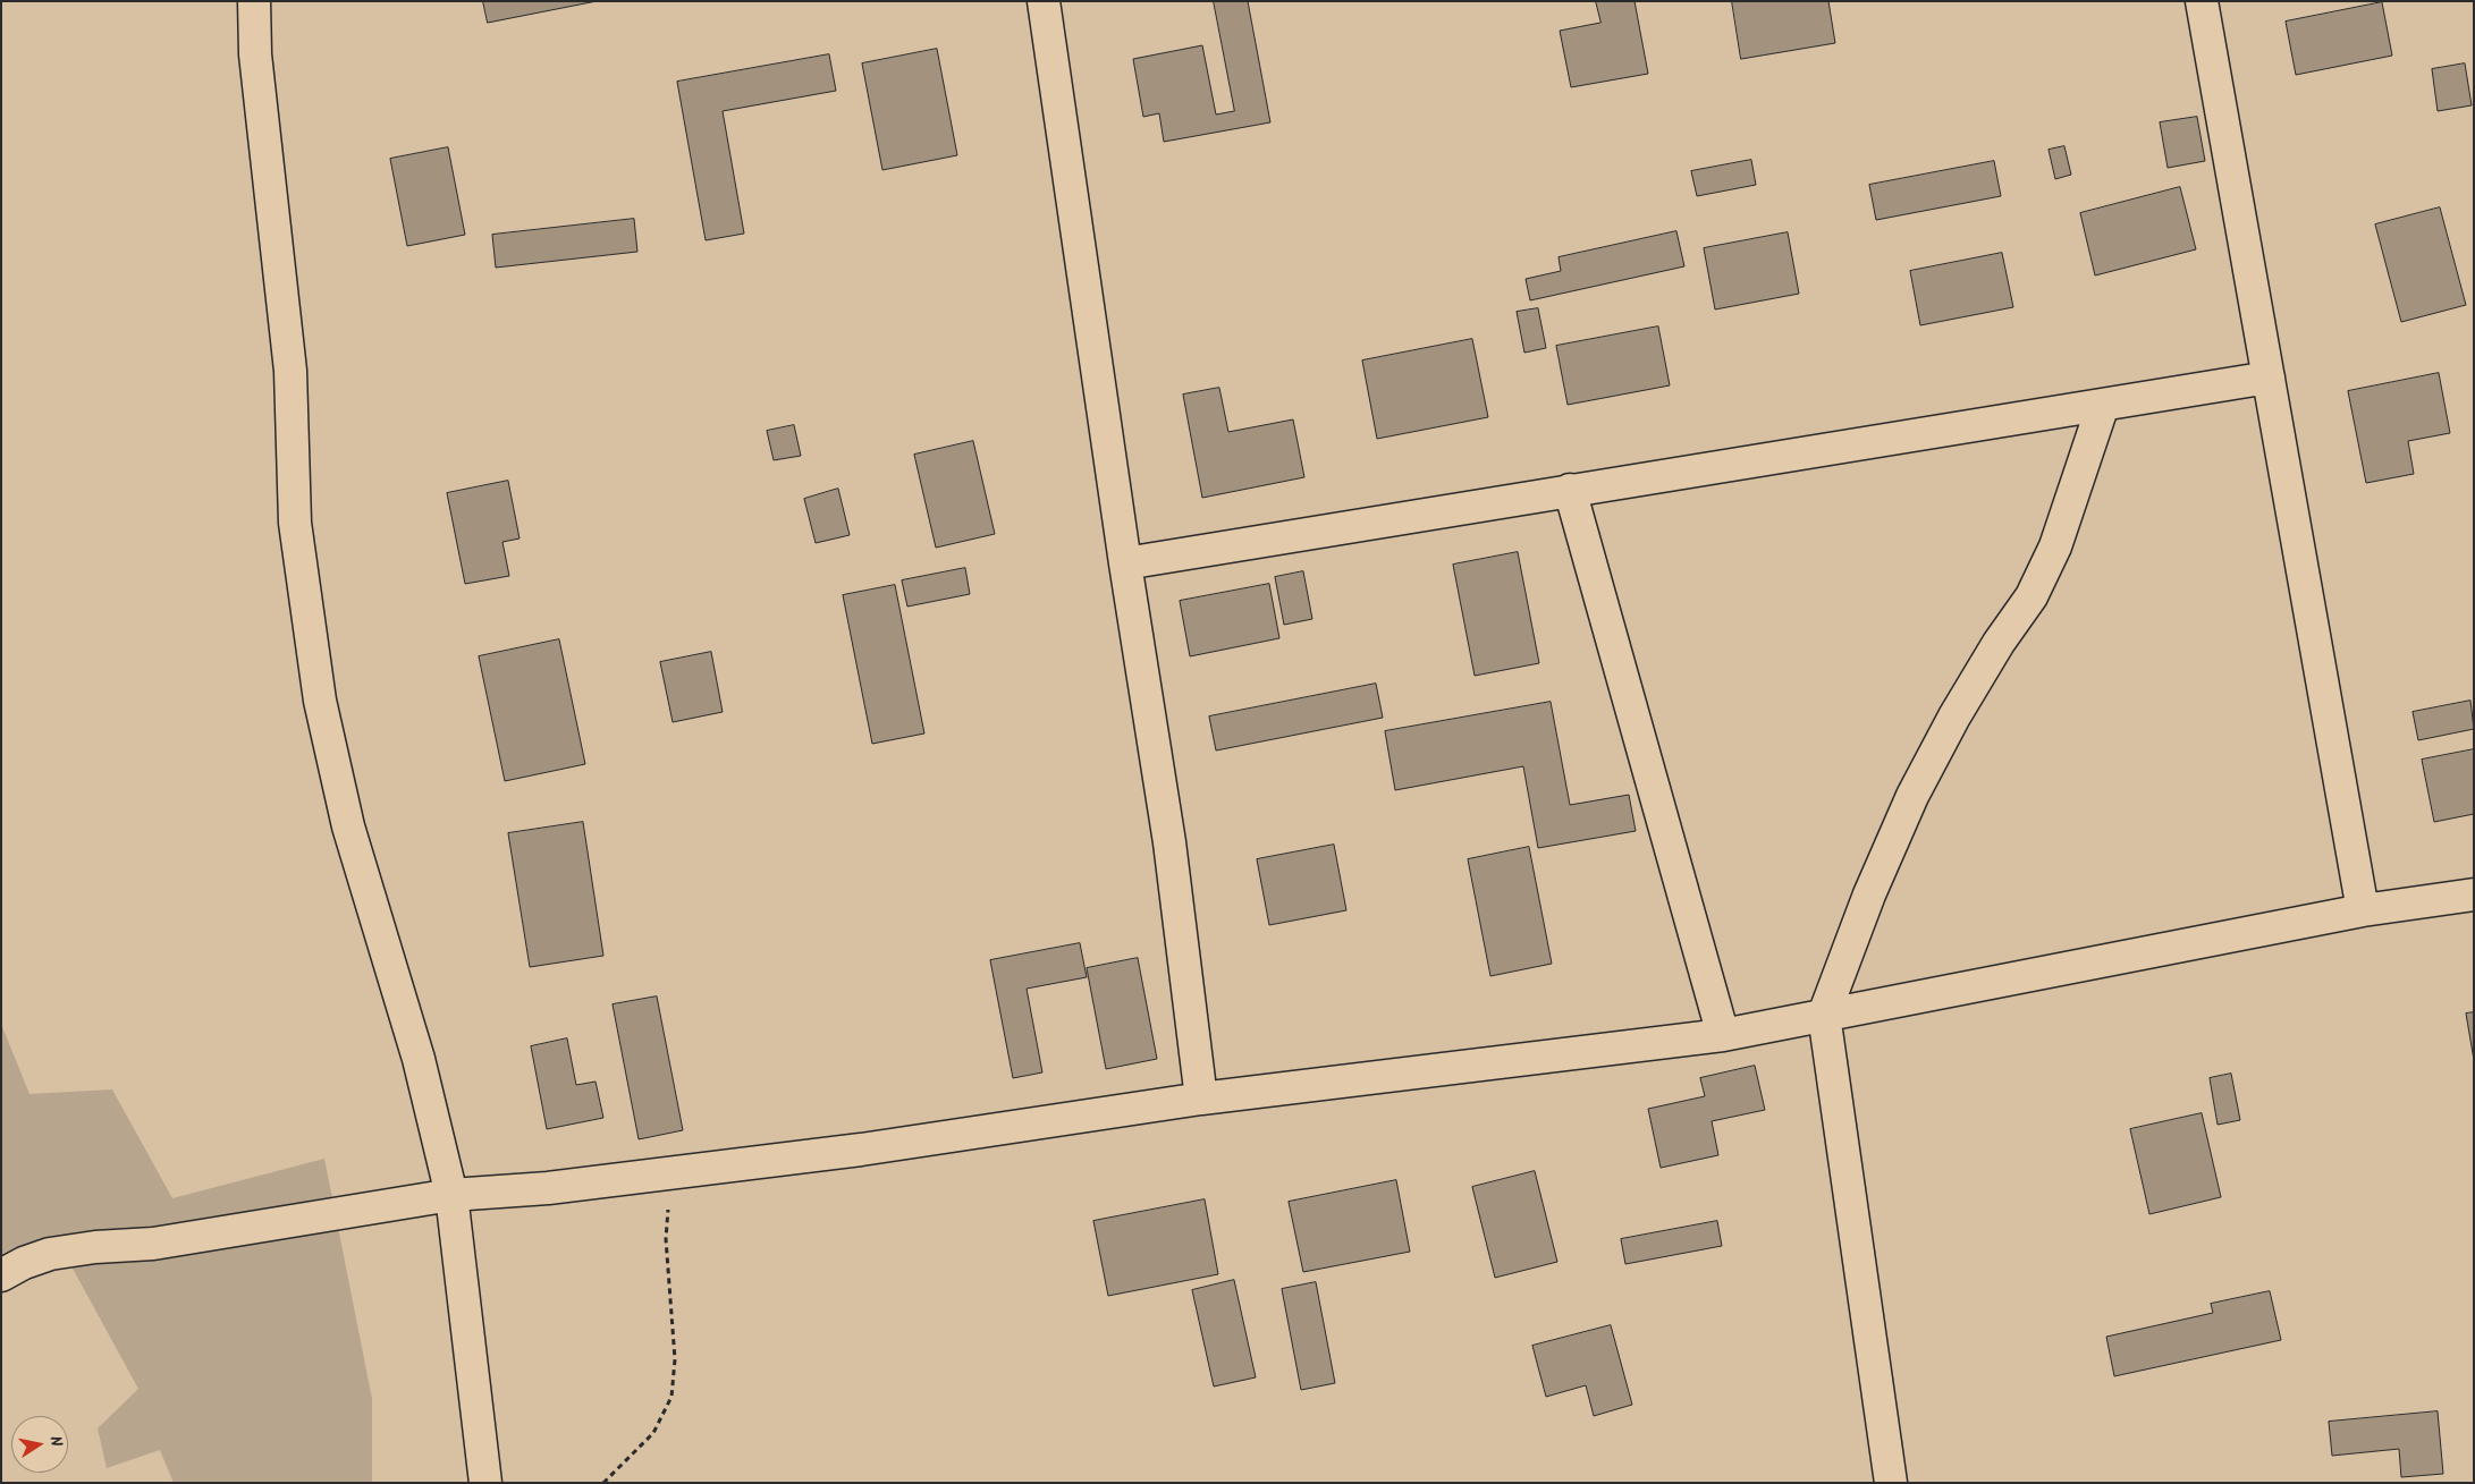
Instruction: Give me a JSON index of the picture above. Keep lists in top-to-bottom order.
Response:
{
  "north": "right"
}
